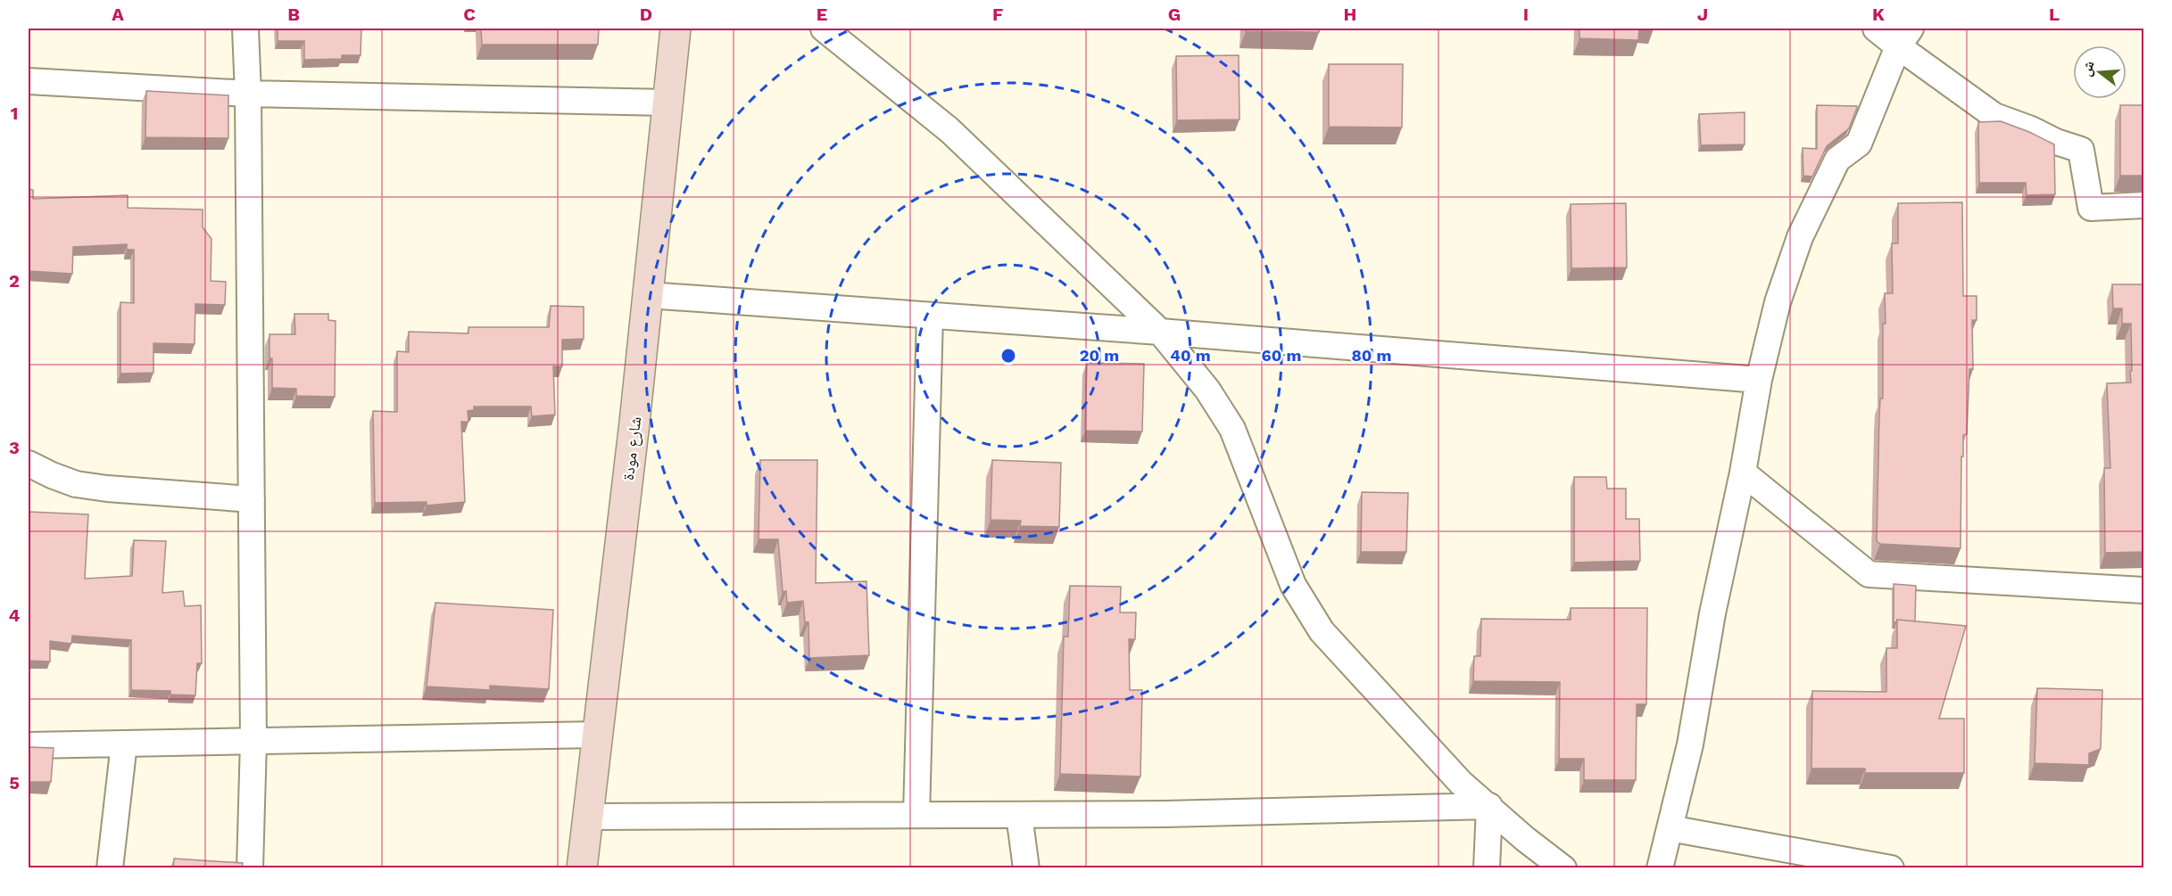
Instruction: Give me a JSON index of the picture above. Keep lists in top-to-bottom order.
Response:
{
  "streets": {
    "street": ["شارع مودة"]
  },
  "north": "left",
  "grid": {
    "columns": [
      "A",
      "B",
      "C",
      "D",
      "E",
      "F",
      "G",
      "H",
      "I",
      "J",
      "K",
      "L"
    ],
    "rows": [
      "1",
      "2",
      "3",
      "4",
      "5"
    ]
  },
  "rings": [
    "20 m",
    "40 m",
    "60 m",
    "80 m"
  ]
}
